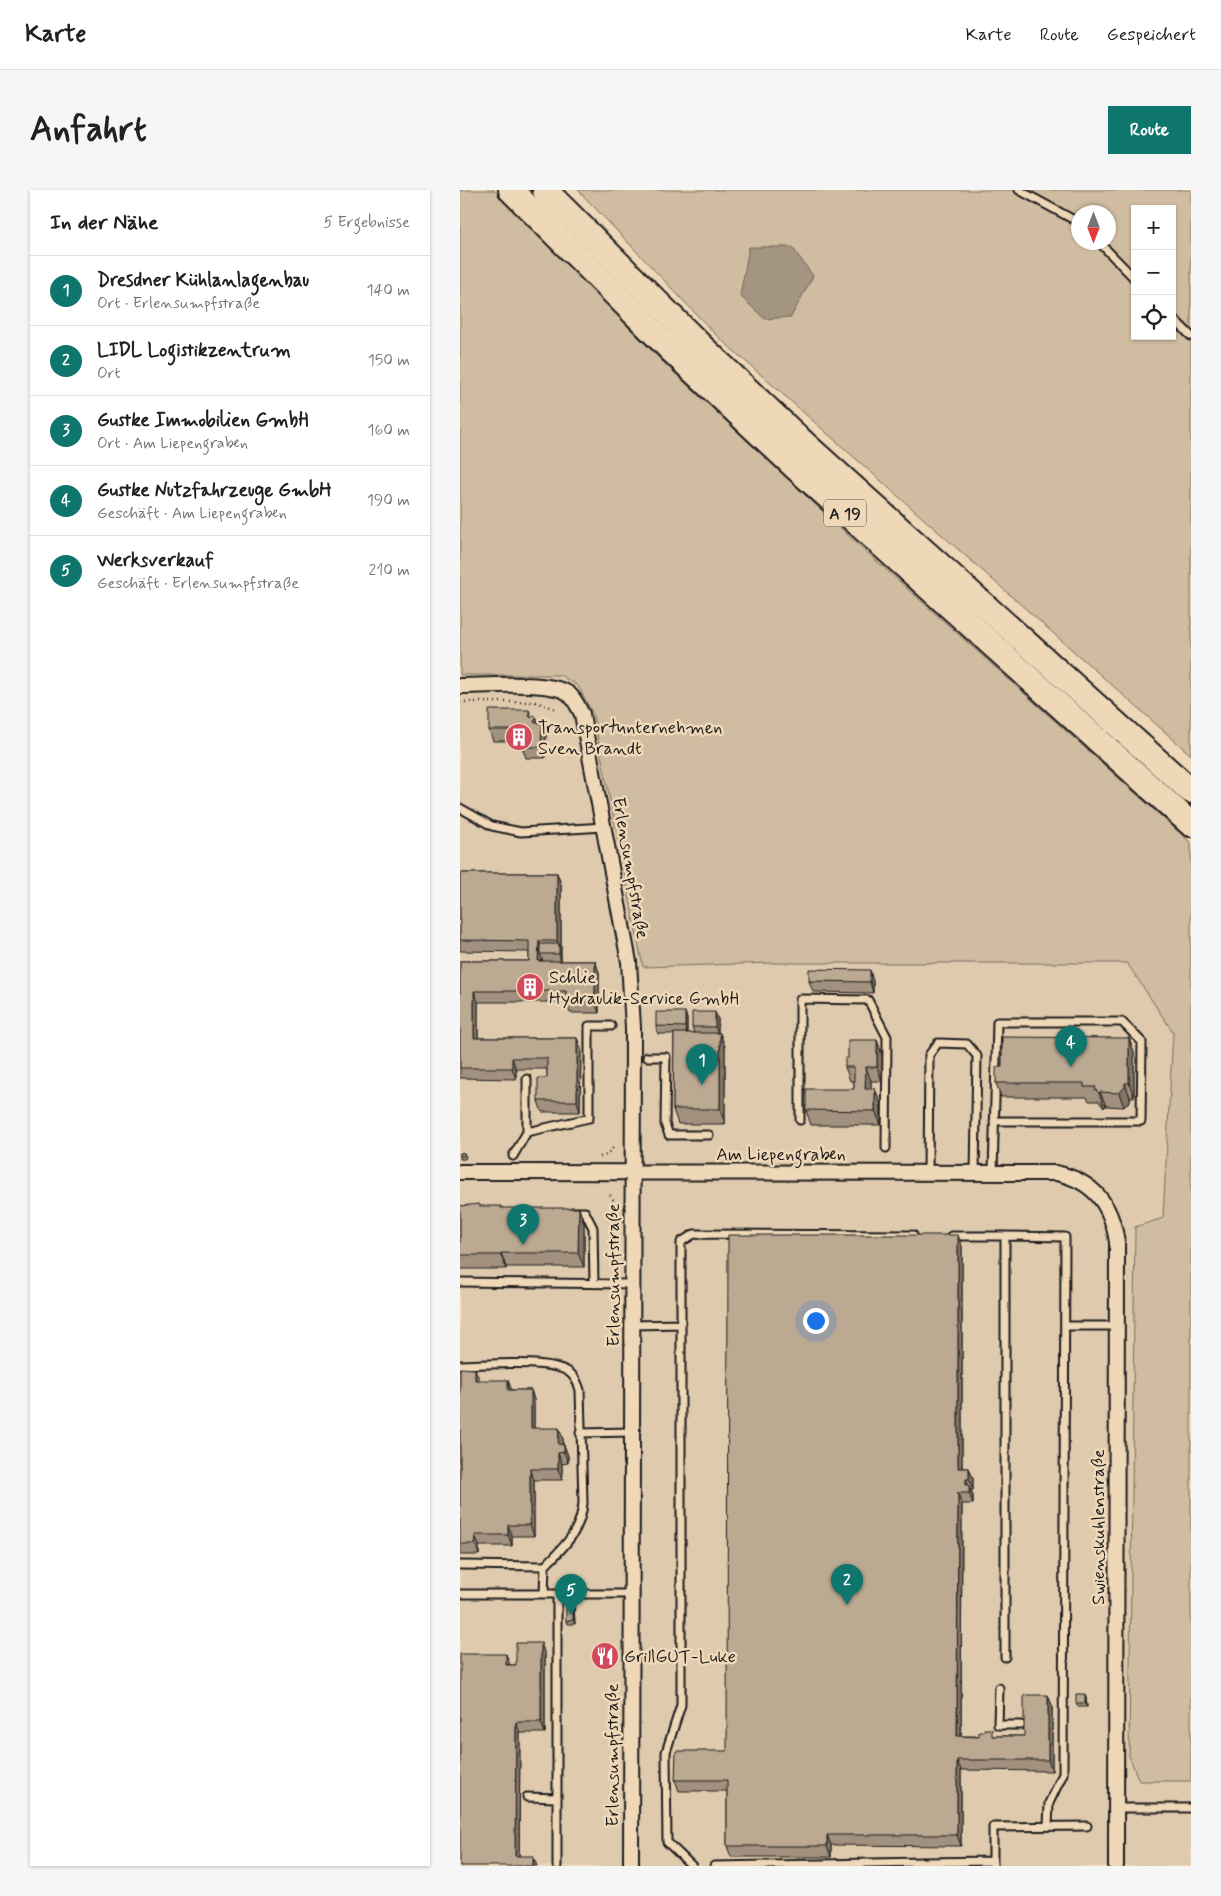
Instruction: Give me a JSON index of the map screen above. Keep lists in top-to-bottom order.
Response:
{
  "streets": {
    "highway": ["A 19"],
    "street": ["Erlensumpfstraße", "Am Liepengraben", "Swienskuhlenstraße"]
  },
  "crossings": [
    ["Erlensumpfstraße", "Am Liepengraben"],
    ["Am Liepengraben", "Swienskuhlenstraße"]
  ],
  "places": {
    "building": ["Transportunternehmen Sven Brandt", "Schlie Hydraulik-Service GmbH"],
    "restaurant": ["GrillGUT-Luke"]
  },
  "north": "bottom",
  "page": {
    "header": "Karte",
    "nav": ["Karte", "Route", "Gespeichert"],
    "buttons": "Route",
    "title": "Anfahrt",
    "heading": ["In der Nähe", "5 Ergebnisse"],
    "map_buttons": ["+", "−"],
    "list": [
      {
        "mark": "1",
        "name": "Dresdner Kühlanlagenbau",
        "note": "Ort · Erlensumpfstraße",
        "value": "140 m"
      },
      {
        "mark": "2",
        "name": "LIDL Logistikzentrum",
        "note": "Ort",
        "value": "150 m"
      },
      {
        "mark": "3",
        "name": "Gustke Immobilien GmbH",
        "note": "Ort · Am Liepengraben",
        "value": "160 m"
      },
      {
        "mark": "4",
        "name": "Gustke Nutzfahrzeuge GmbH",
        "note": "Geschäft · Am Liepengraben",
        "value": "190 m"
      },
      {
        "mark": "5",
        "name": "Werksverkauf",
        "note": "Geschäft · Erlensumpfstraße",
        "value": "210 m"
      }
    ],
    "pins": [
      "4",
      "1",
      "3",
      "2",
      "5"
    ]
  }
}
